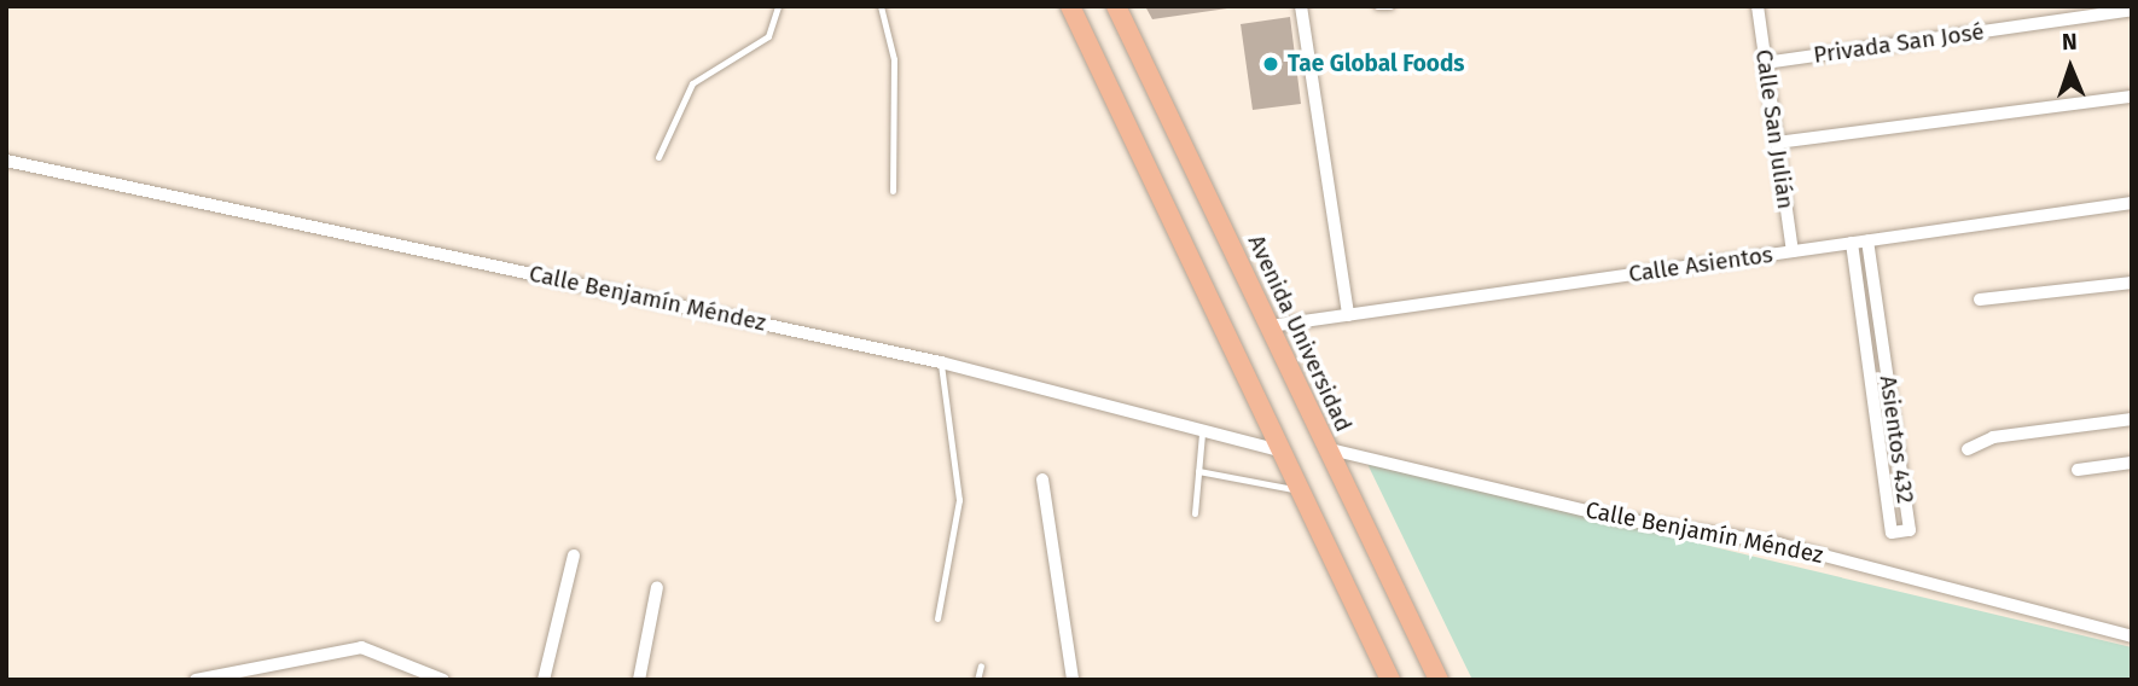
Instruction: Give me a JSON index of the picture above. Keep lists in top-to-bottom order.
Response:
{
  "streets": {
    "main road": ["Avenida Universidad"],
    "street": [
      "Privada San José",
      "Calle San Julián",
      "Calle Asientos",
      "Calle Benjamín Méndez",
      "Asientos 432"
    ]
  },
  "crossings": [
    ["Privada San José", "Calle San Julián"],
    ["Calle San Julián", "Calle Asientos"],
    ["Calle Asientos", "Avenida Universidad"],
    ["Calle Asientos", "Asientos 432"],
    ["Calle Benjamín Méndez", "Avenida Universidad"]
  ],
  "places": ["Tae Global Foods"],
  "north": "top"
}
